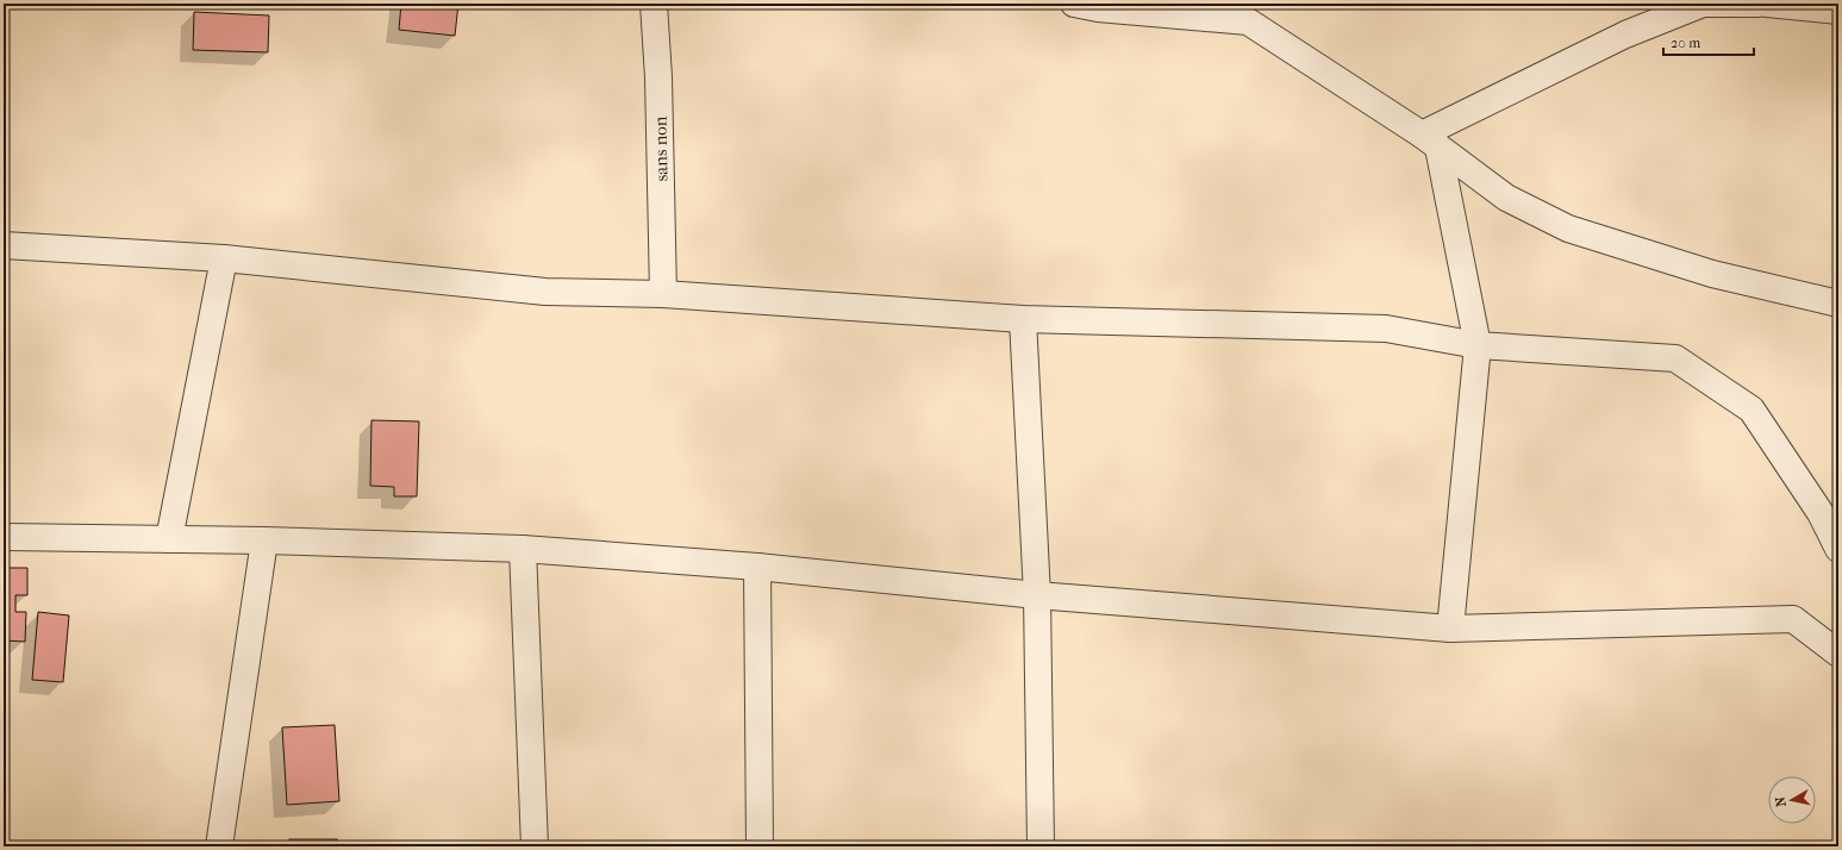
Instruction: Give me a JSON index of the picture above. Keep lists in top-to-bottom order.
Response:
{
  "streets": {
    "street": ["sans non"]
  },
  "scale_bar": "20 m",
  "north": "left"
}
